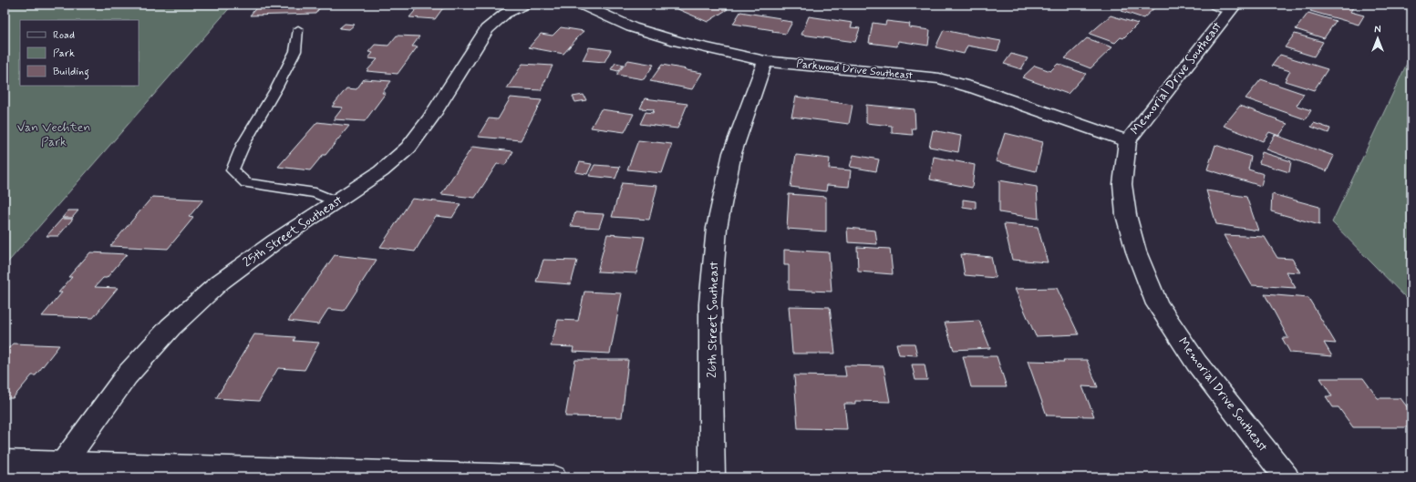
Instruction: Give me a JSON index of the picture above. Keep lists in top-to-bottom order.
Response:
{
  "streets": {
    "street": [
      "Parkwood Drive Southeast",
      "Memorial Drive Southeast",
      "25th Street Southeast",
      "26th Street Southeast"
    ]
  },
  "crossings": [
    ["Parkwood Drive Southeast", "Memorial Drive Southeast"],
    ["Parkwood Drive Southeast", "26th Street Southeast"]
  ],
  "parks": ["Van Vechten Park"],
  "legend": ["Road", "Park", "Building"],
  "north": "top"
}
